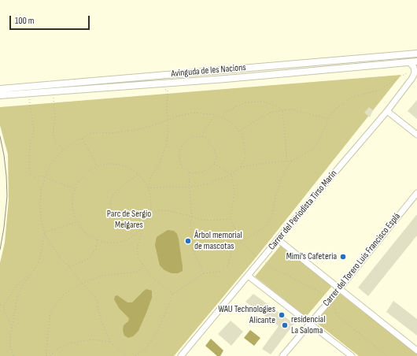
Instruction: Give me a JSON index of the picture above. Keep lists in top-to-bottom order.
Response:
{
  "streets": {
    "street": ["Avinguda de les Nacions", "Carrer del Periodista Tirso Marín", "Carrer del Torero Luis Francisco Esplá"]
  },
  "crossings": [
    ["Avinguda de les Nacions", "Carrer del Periodista Tirso Marín"]
  ],
  "parks": ["Parc de Sergio Melgares"],
  "places": [
    "Árbol memorial de mascotas",
    "Mimi's Cafeteria",
    "WAU Technologies Alicante",
    "residencial La Saloma"
  ],
  "scale_bar": "100 m"
}
